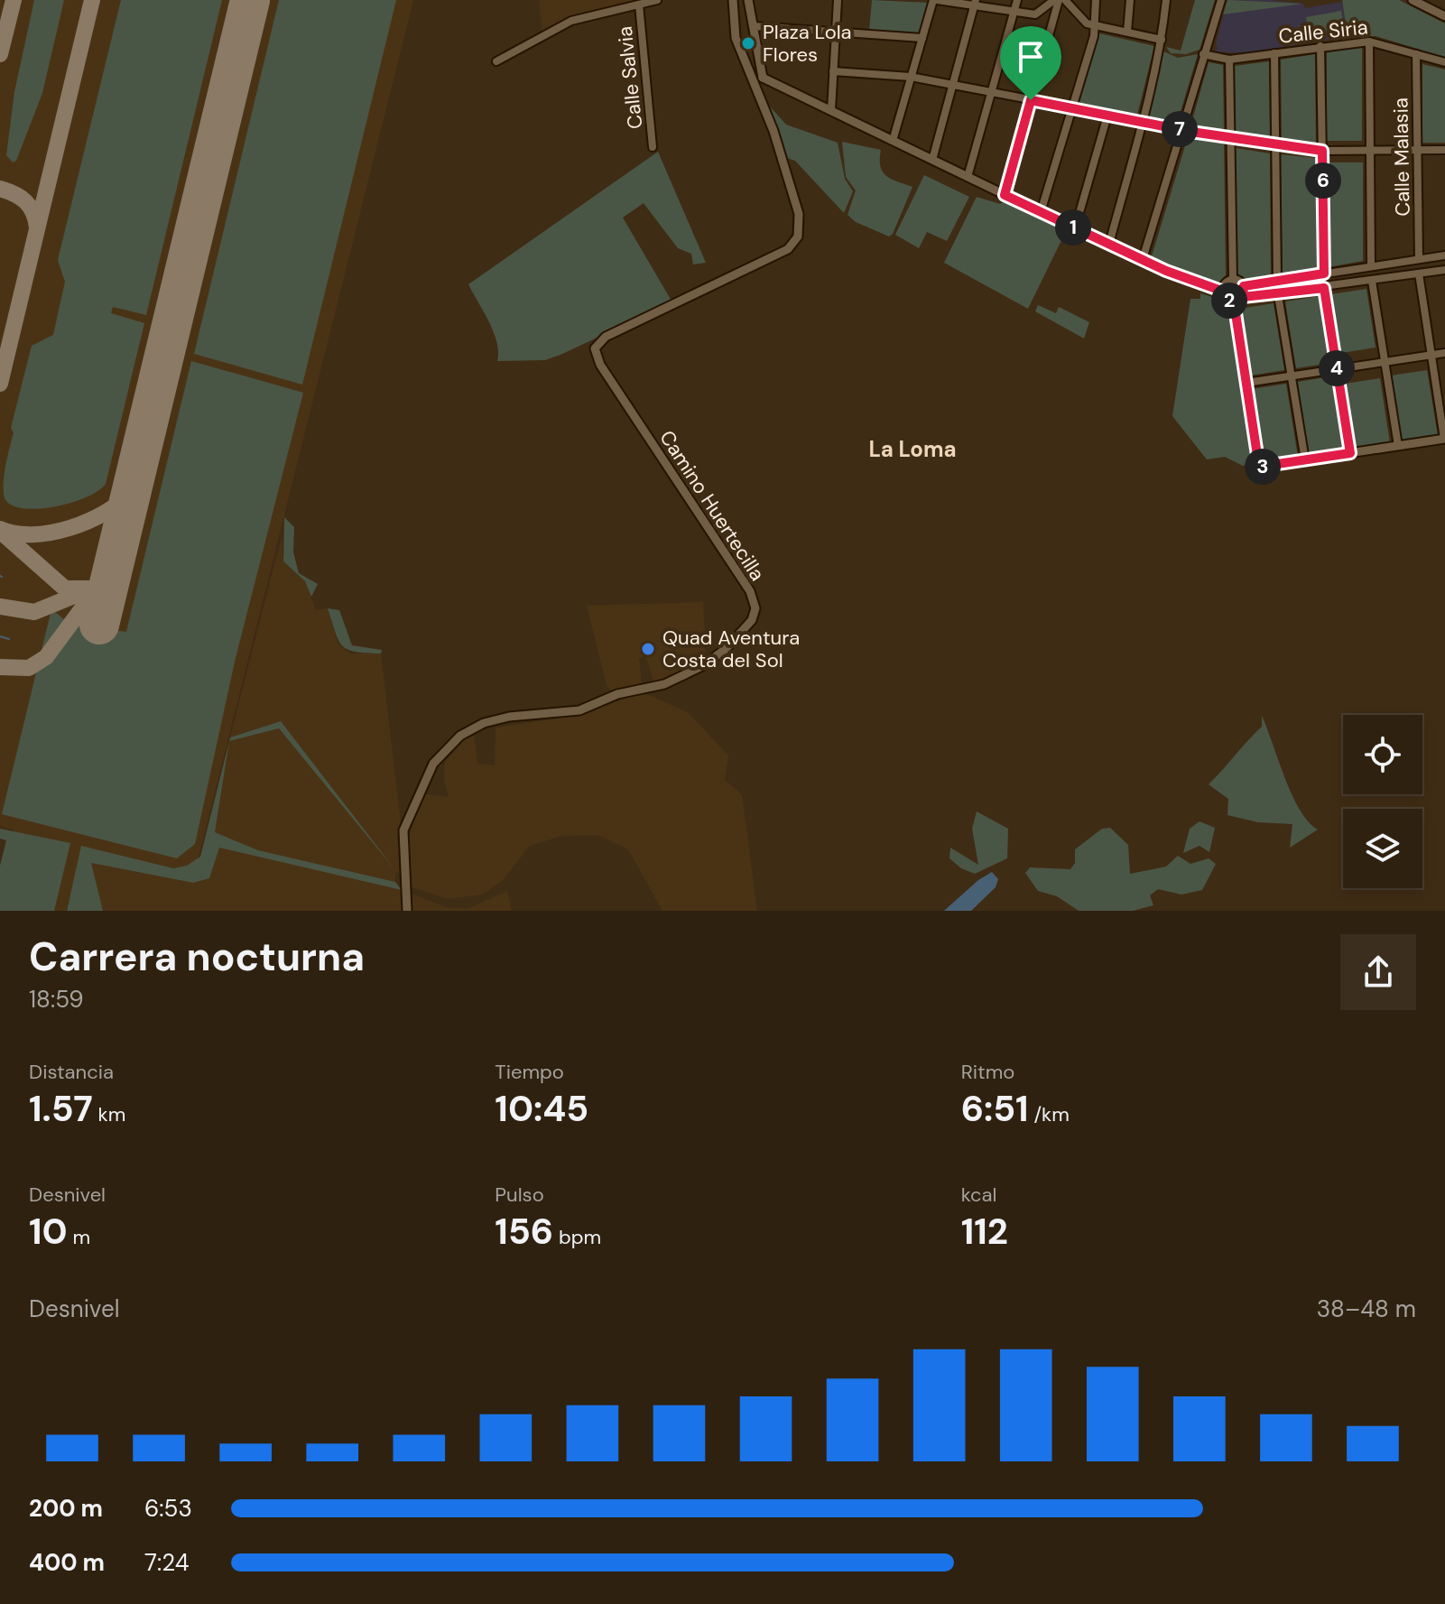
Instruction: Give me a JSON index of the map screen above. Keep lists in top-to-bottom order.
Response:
{
  "streets": {
    "street": [
      "Calle Siria",
      "Calle Salvia",
      "Calle Malasia",
      "Camino Huertecilla"
    ]
  },
  "crossings": [
    ["Calle Siria", "Calle Malasia"]
  ],
  "districts": ["La Loma"],
  "places": ["Plaza Lola Flores", "Quad Aventura Costa del Sol"],
  "page": {
    "pins": [
      "7",
      "6",
      "1",
      "2",
      "4",
      "3"
    ],
    "heading": ["Carrera nocturna", "18:59"],
    "stats": [
      ["Distancia", "1.57 km"],
      ["Tiempo", "10:45"],
      ["Ritmo", "6:51 /km"],
      ["Desnivel", "10 m"],
      ["Pulso", "156 bpm"],
      ["kcal", "112"]
    ],
    "chart": ["Desnivel", "38–48 m"],
    "list": [
      {
        "name": "200 m",
        "note": "6:53"
      },
      {
        "name": "400 m",
        "note": "7:24"
      }
    ]
  }
}
